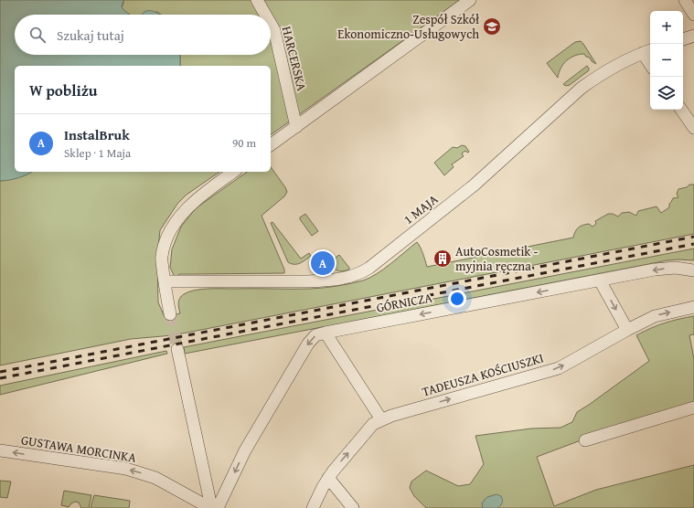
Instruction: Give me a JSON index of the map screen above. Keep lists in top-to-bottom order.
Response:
{
  "streets": {
    "street": [
      "HARCERSKA",
      "1 MAJA",
      "GÓRNICZA",
      "TADEUSZA KOŚCIUSZKI",
      "GUSTAWA MORCINKA"
    ]
  },
  "one_way": ["GÓRNICZA", "TADEUSZA KOŚCIUSZKI", "GUSTAWA MORCINKA"],
  "places": {
    "school or university": ["Zespół Szkół Ekonomiczno-Usługowych"],
    "building": ["AutoCosmetik - myjnia ręczna"]
  },
  "page": {
    "map_buttons": ["+", "−"],
    "search": "Szukaj tutaj",
    "heading": "W pobliżu",
    "list": [
      {
        "mark": "A",
        "name": "InstalBruk",
        "note": "Sklep · 1 Maja",
        "value": "90 m"
      }
    ],
    "pins": "A"
  }
}
